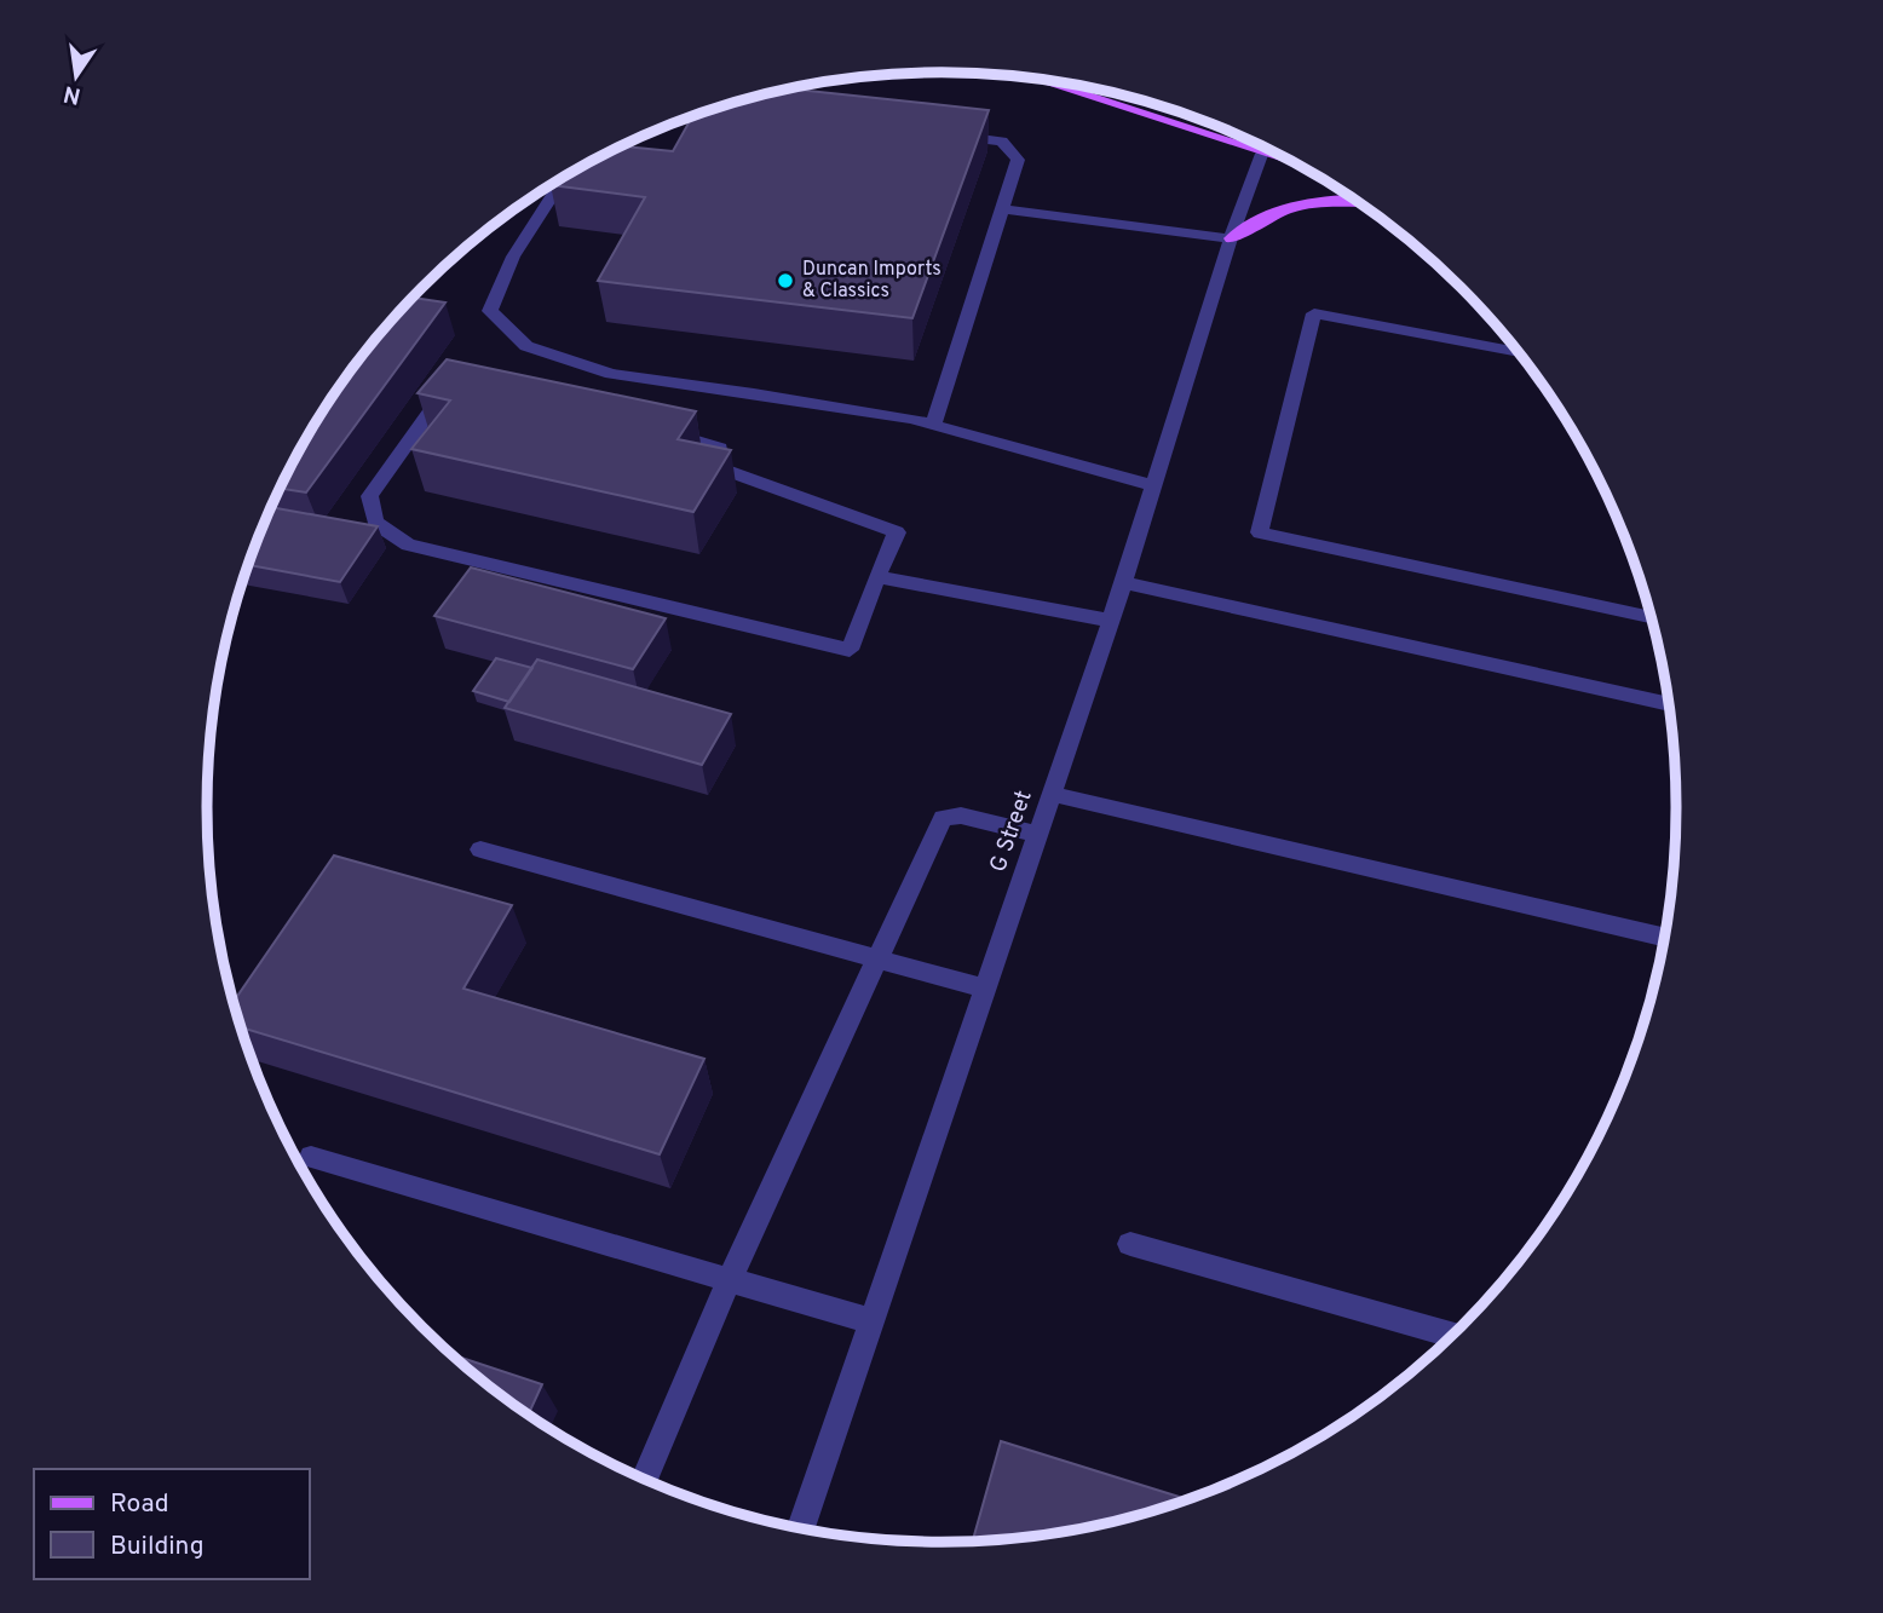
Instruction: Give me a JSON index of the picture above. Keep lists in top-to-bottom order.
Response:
{
  "streets": {
    "street": ["G Street"]
  },
  "places": ["Duncan Imports & Classics"],
  "legend": ["Road", "Building"],
  "north": "bottom"
}
